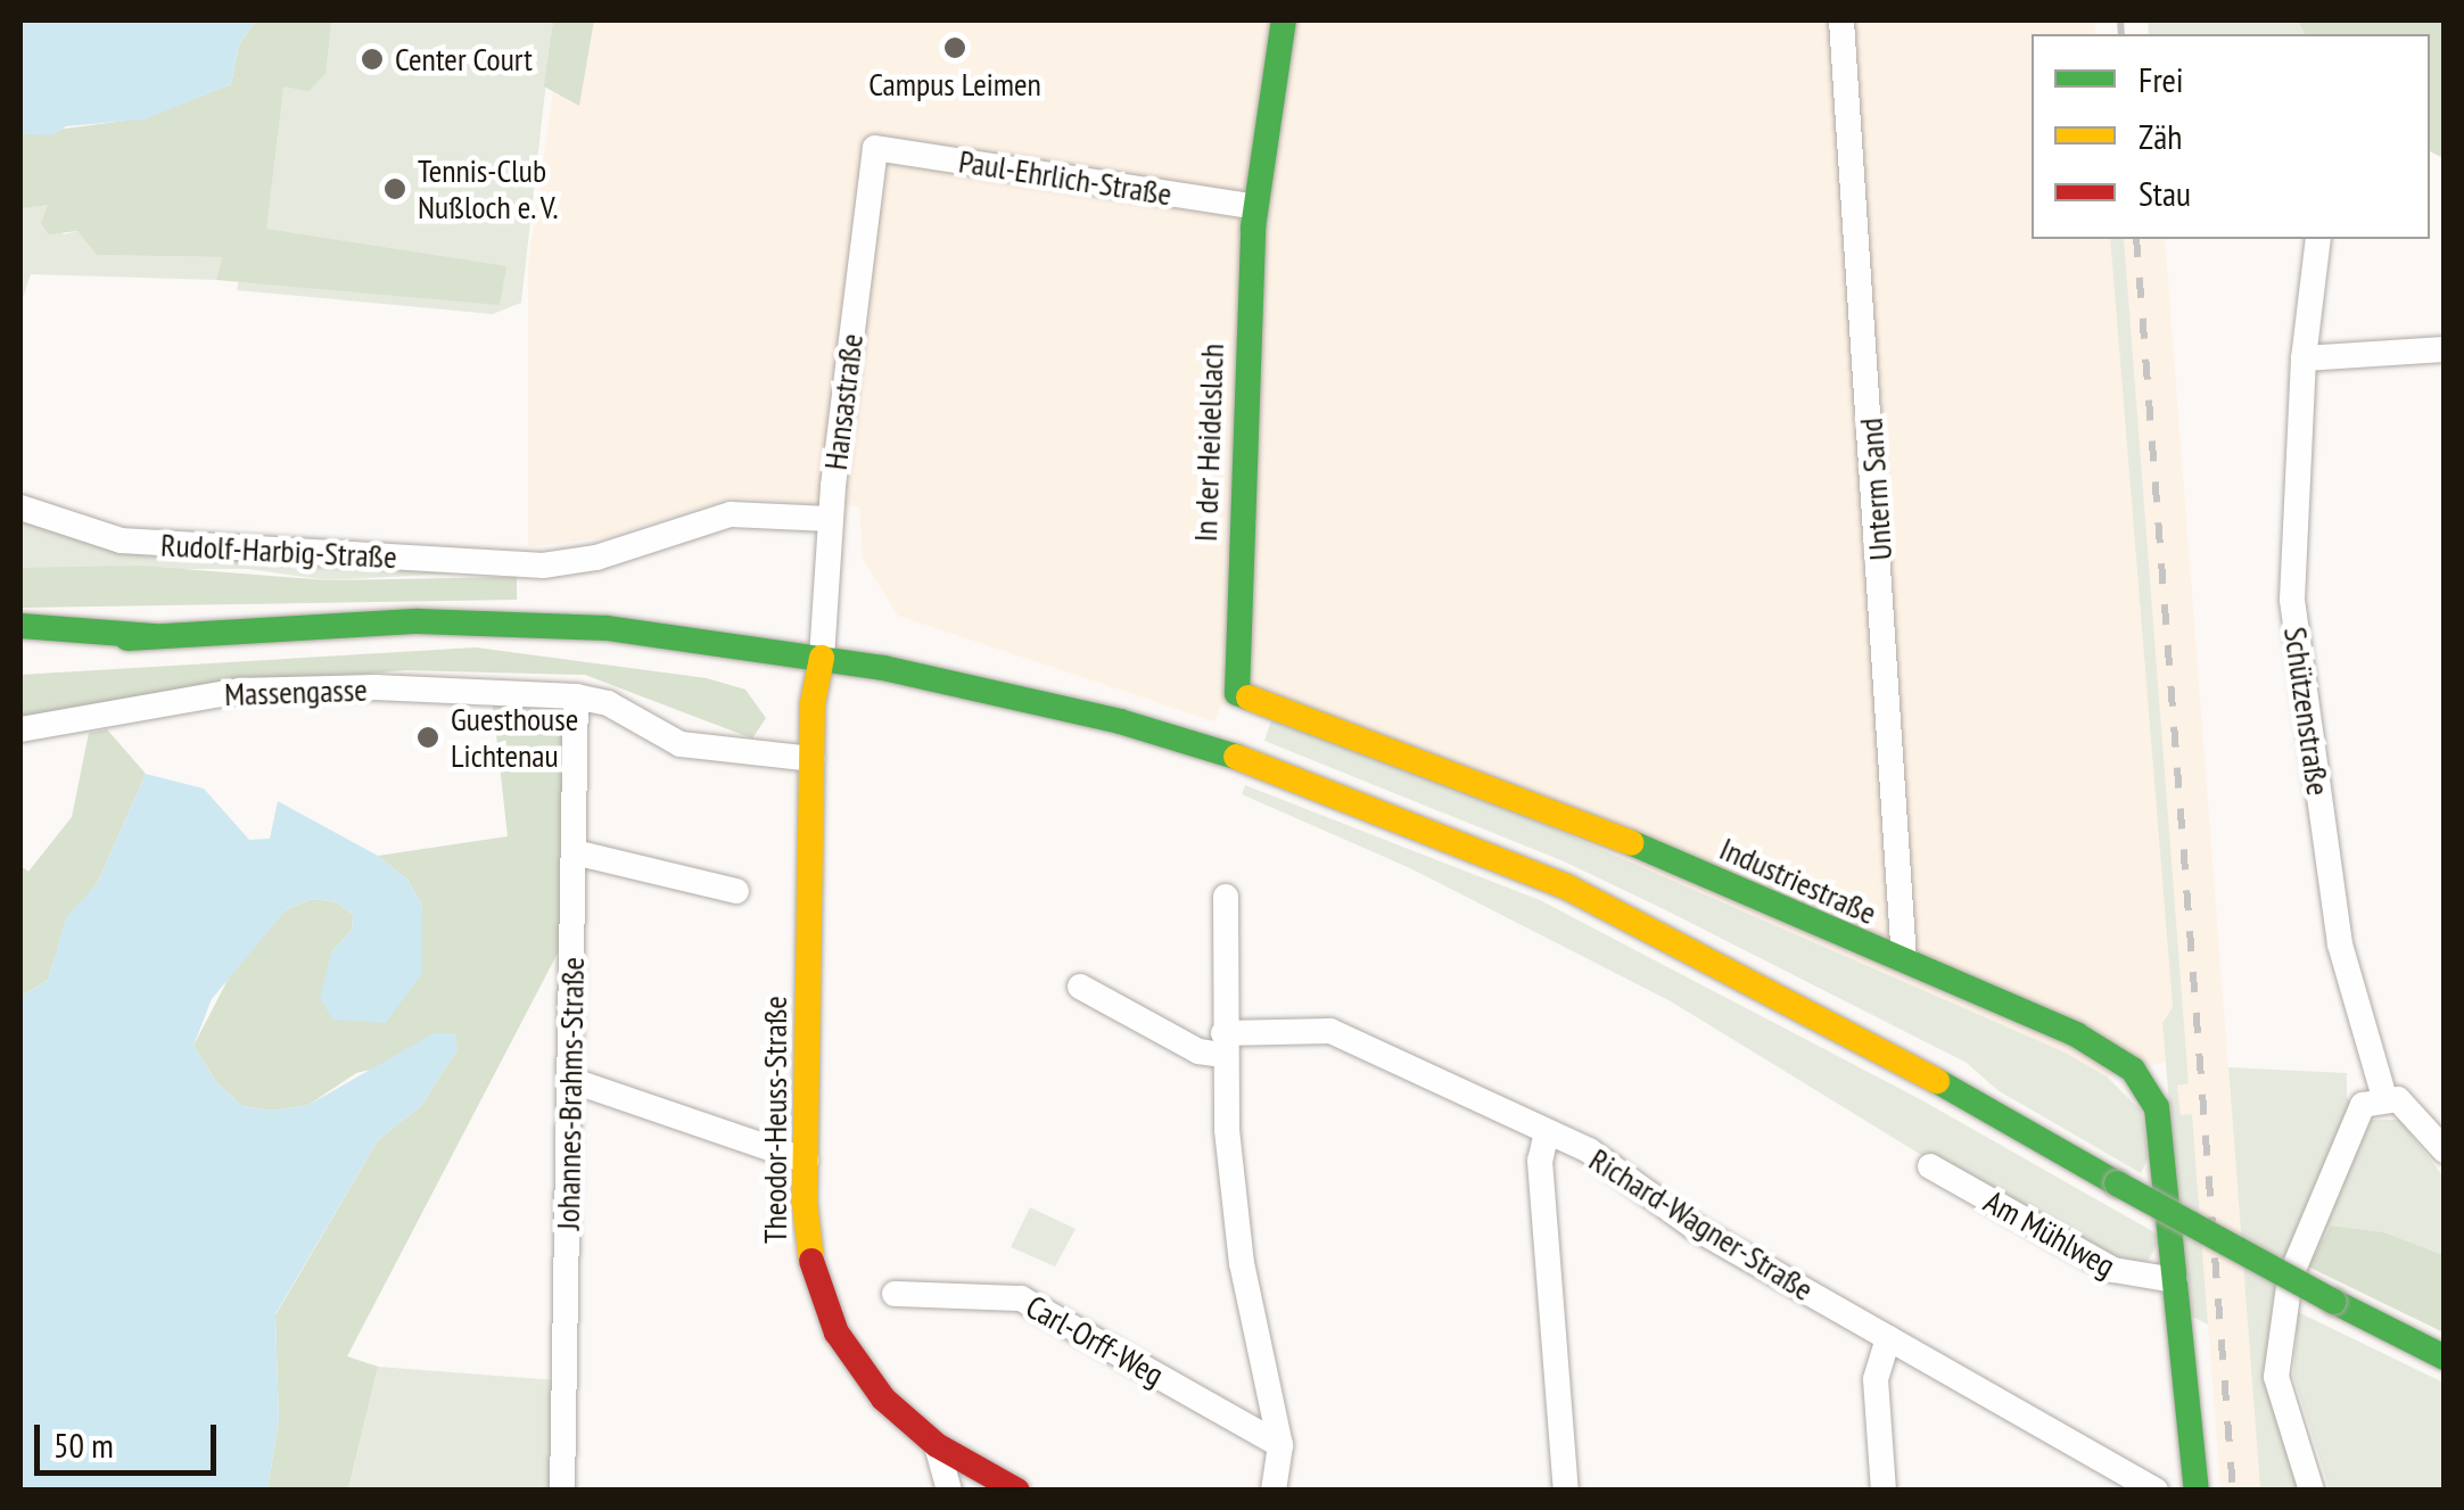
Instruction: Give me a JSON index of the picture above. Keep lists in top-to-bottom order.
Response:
{
  "streets": {
    "main road": ["In der Heidelslach", "Industriestraße", "Theodor-Heuss-Straße"],
    "street": [
      "Paul-Ehrlich-Straße",
      "Hansastraße",
      "Unterm Sand",
      "Rudolf-Harbig-Straße",
      "Massengasse",
      "Schützenstraße",
      "Johannes-Brahms-Straße",
      "Richard-Wagner-Straße",
      "Am Mühlweg",
      "Carl-Orff-Weg"
    ]
  },
  "crossings": [
    ["Paul-Ehrlich-Straße", "Hansastraße"],
    ["Paul-Ehrlich-Straße", "In der Heidelslach"],
    ["Hansastraße", "Rudolf-Harbig-Straße"],
    ["Hansastraße", "Theodor-Heuss-Straße"],
    ["In der Heidelslach", "Industriestraße"],
    ["Unterm Sand", "Industriestraße"],
    ["Massengasse", "Johannes-Brahms-Straße"],
    ["Massengasse", "Theodor-Heuss-Straße"],
    ["Industriestraße", "Am Mühlweg"]
  ],
  "places": [
    "Campus Leimen",
    "Center Court",
    "Tennis-Club Nußloch e. V.",
    "Guesthouse Lichtenau"
  ],
  "legend": ["Frei", "Zäh", "Stau"],
  "scale_bar": "50 m"
}
